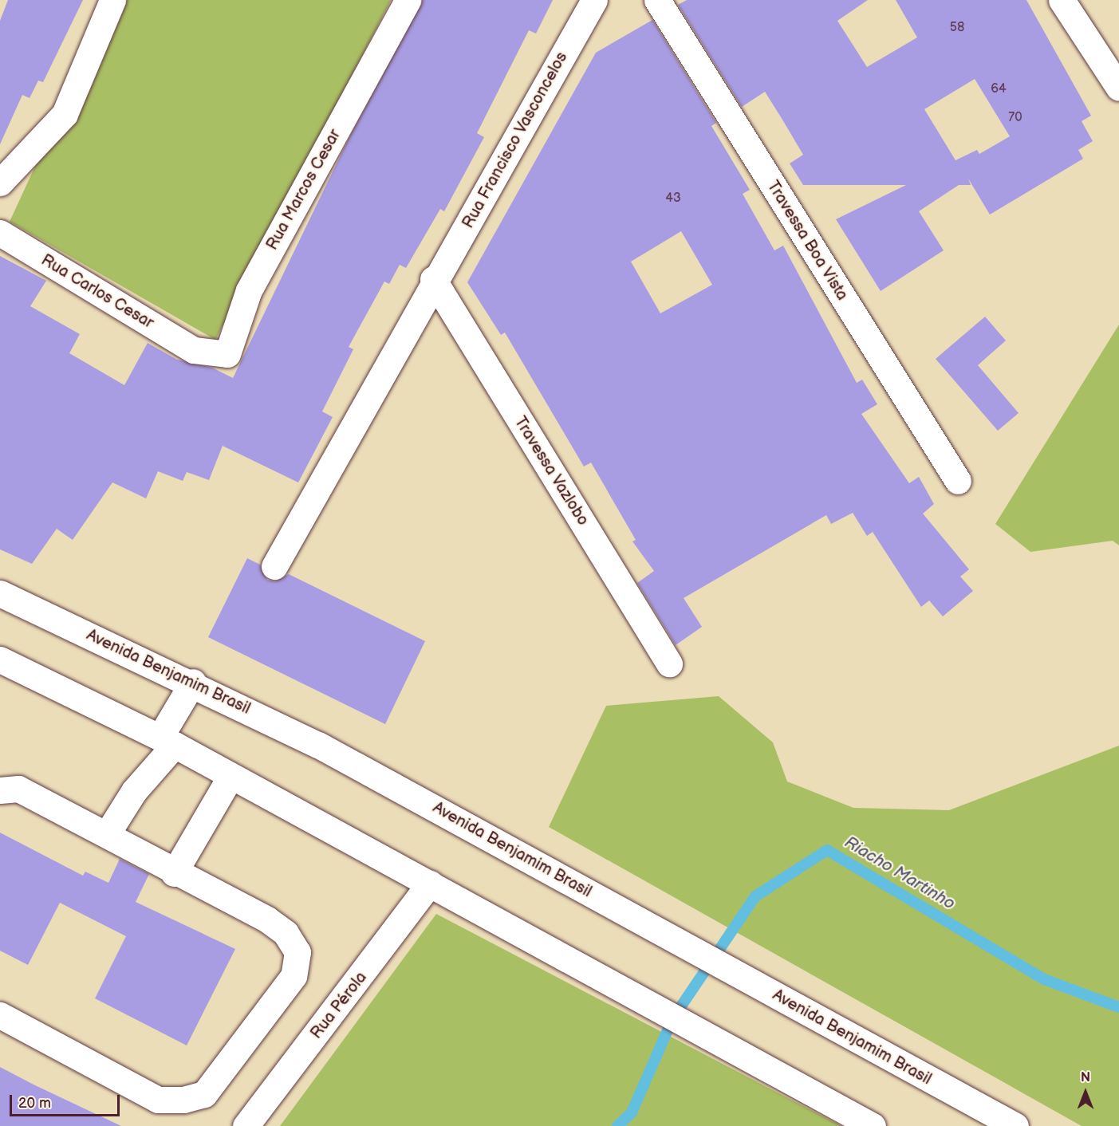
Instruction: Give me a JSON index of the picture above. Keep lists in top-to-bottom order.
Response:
{
  "streets": {
    "street": [
      "Rua Francisco Vasconcelos",
      "Rua Marcos Cesar",
      "Travessa Boa Vista",
      "Rua Carlos Cesar",
      "Travessa Vazlobo",
      "Avenida Benjamim Brasil",
      "Rua Pérola"
    ]
  },
  "crossings": [
    ["Rua Francisco Vasconcelos", "Travessa Vazlobo"],
    ["Rua Marcos Cesar", "Rua Carlos Cesar"]
  ],
  "water": ["Riacho Martinho"],
  "house_numbers": [
    "58",
    "64",
    "70",
    "43"
  ],
  "scale_bar": "20 m",
  "north": "top"
}
